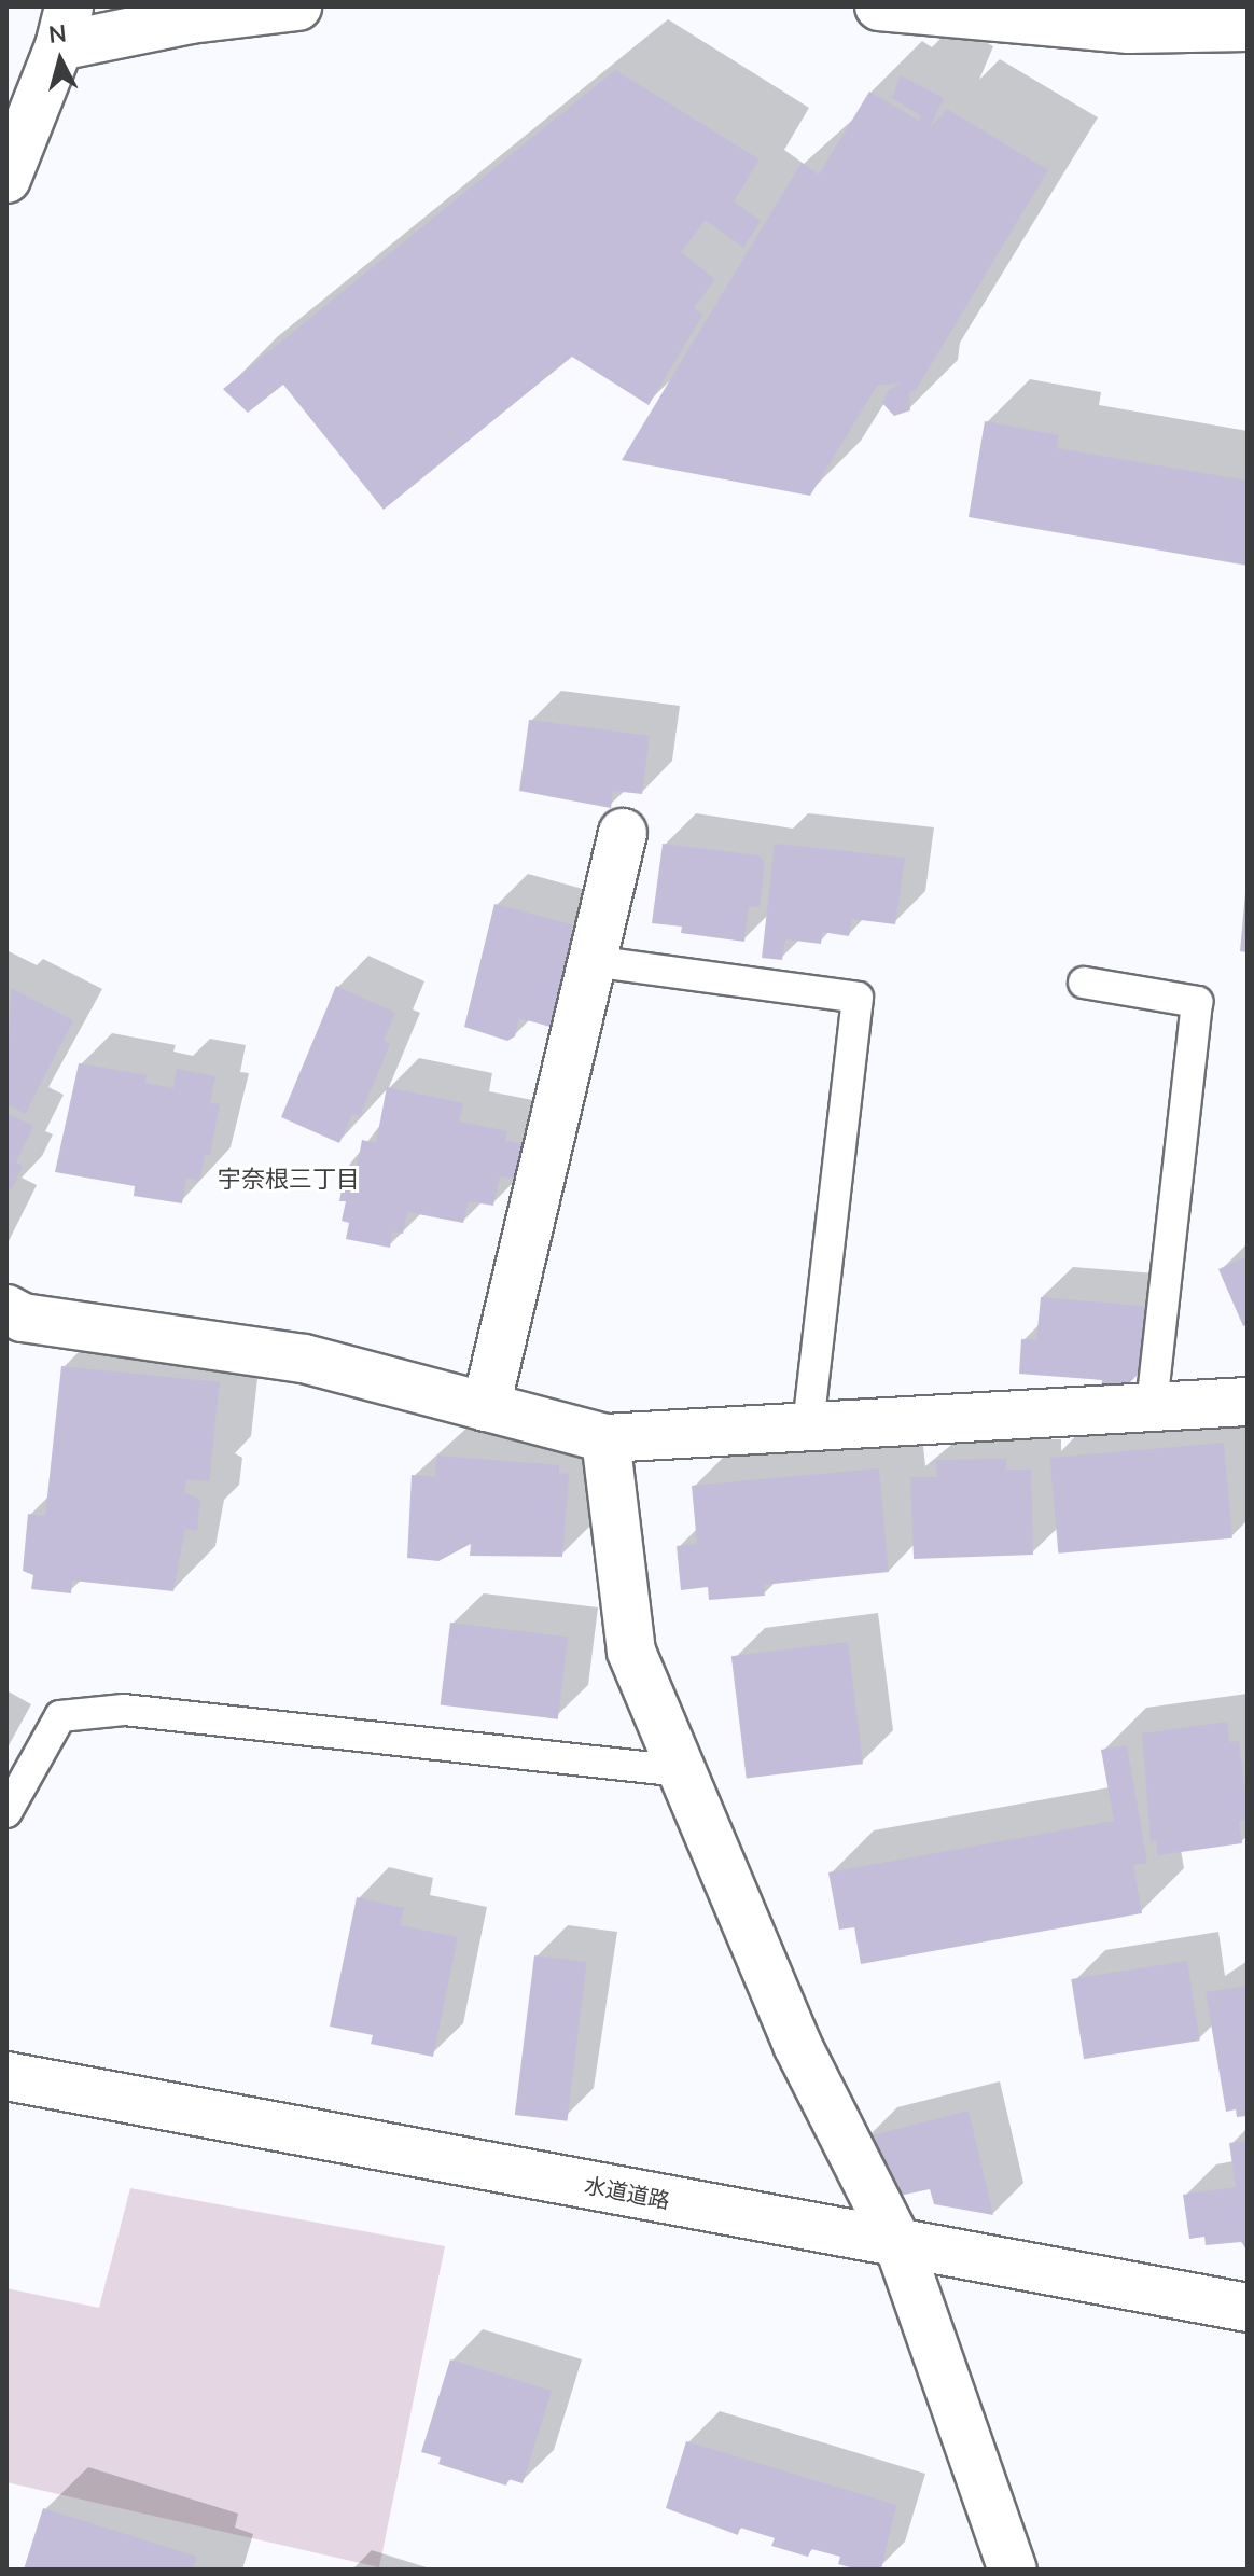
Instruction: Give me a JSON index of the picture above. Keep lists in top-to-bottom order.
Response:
{
  "streets": {
    "street": ["水道道路"]
  },
  "districts": ["宇奈根三丁目"],
  "north": "top"
}
